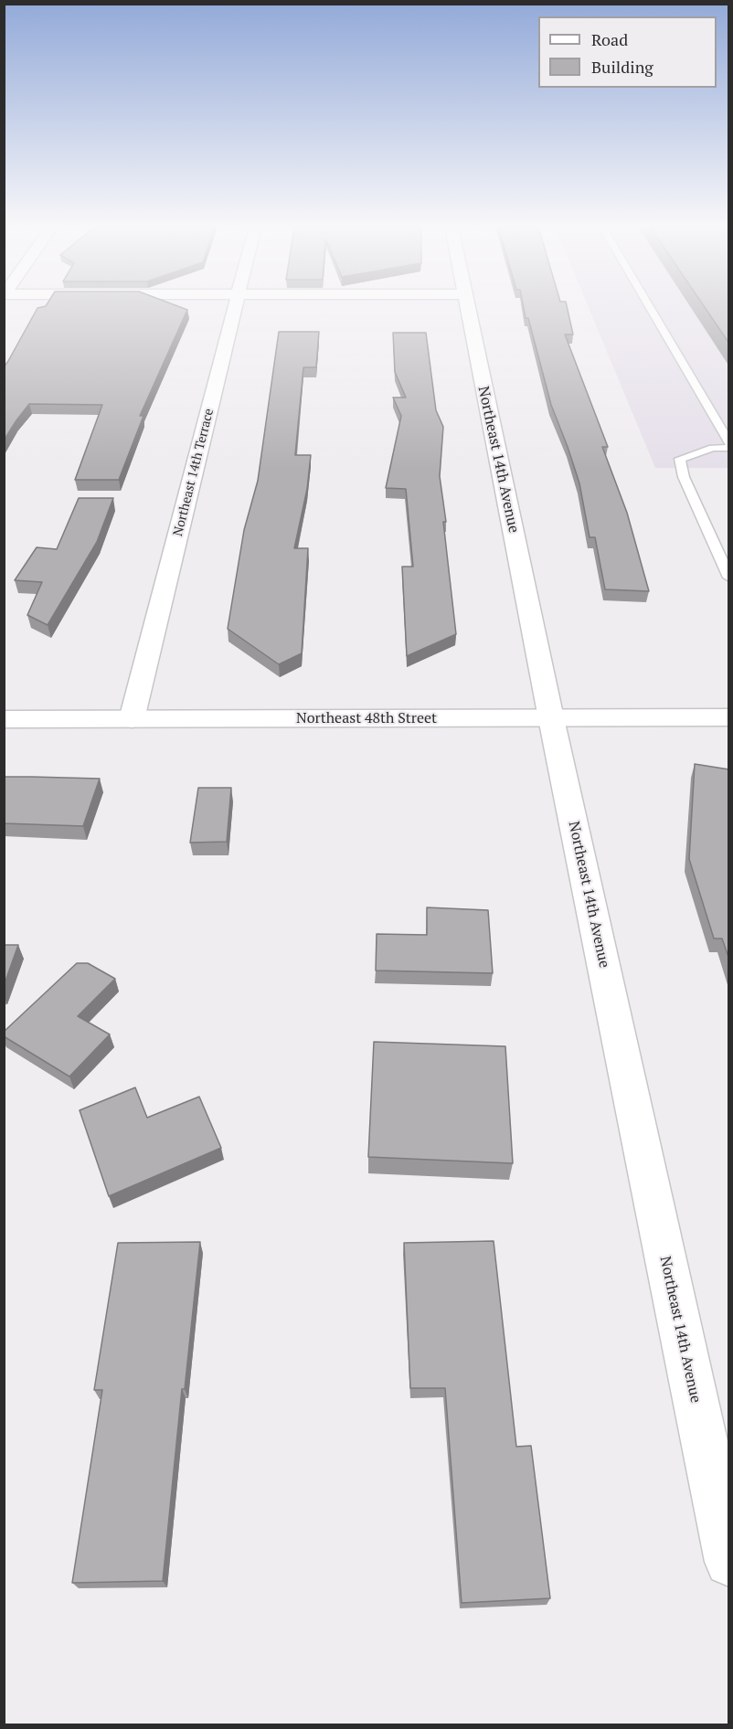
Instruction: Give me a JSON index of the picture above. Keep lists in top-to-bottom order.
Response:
{
  "streets": {
    "street": ["Northeast 14th Avenue", "Northeast 14th Terrace", "Northeast 48th Street"]
  },
  "crossings": [
    ["Northeast 14th Avenue", "Northeast 48th Street"],
    ["Northeast 14th Terrace", "Northeast 48th Street"]
  ],
  "legend": ["Road", "Building"]
}
